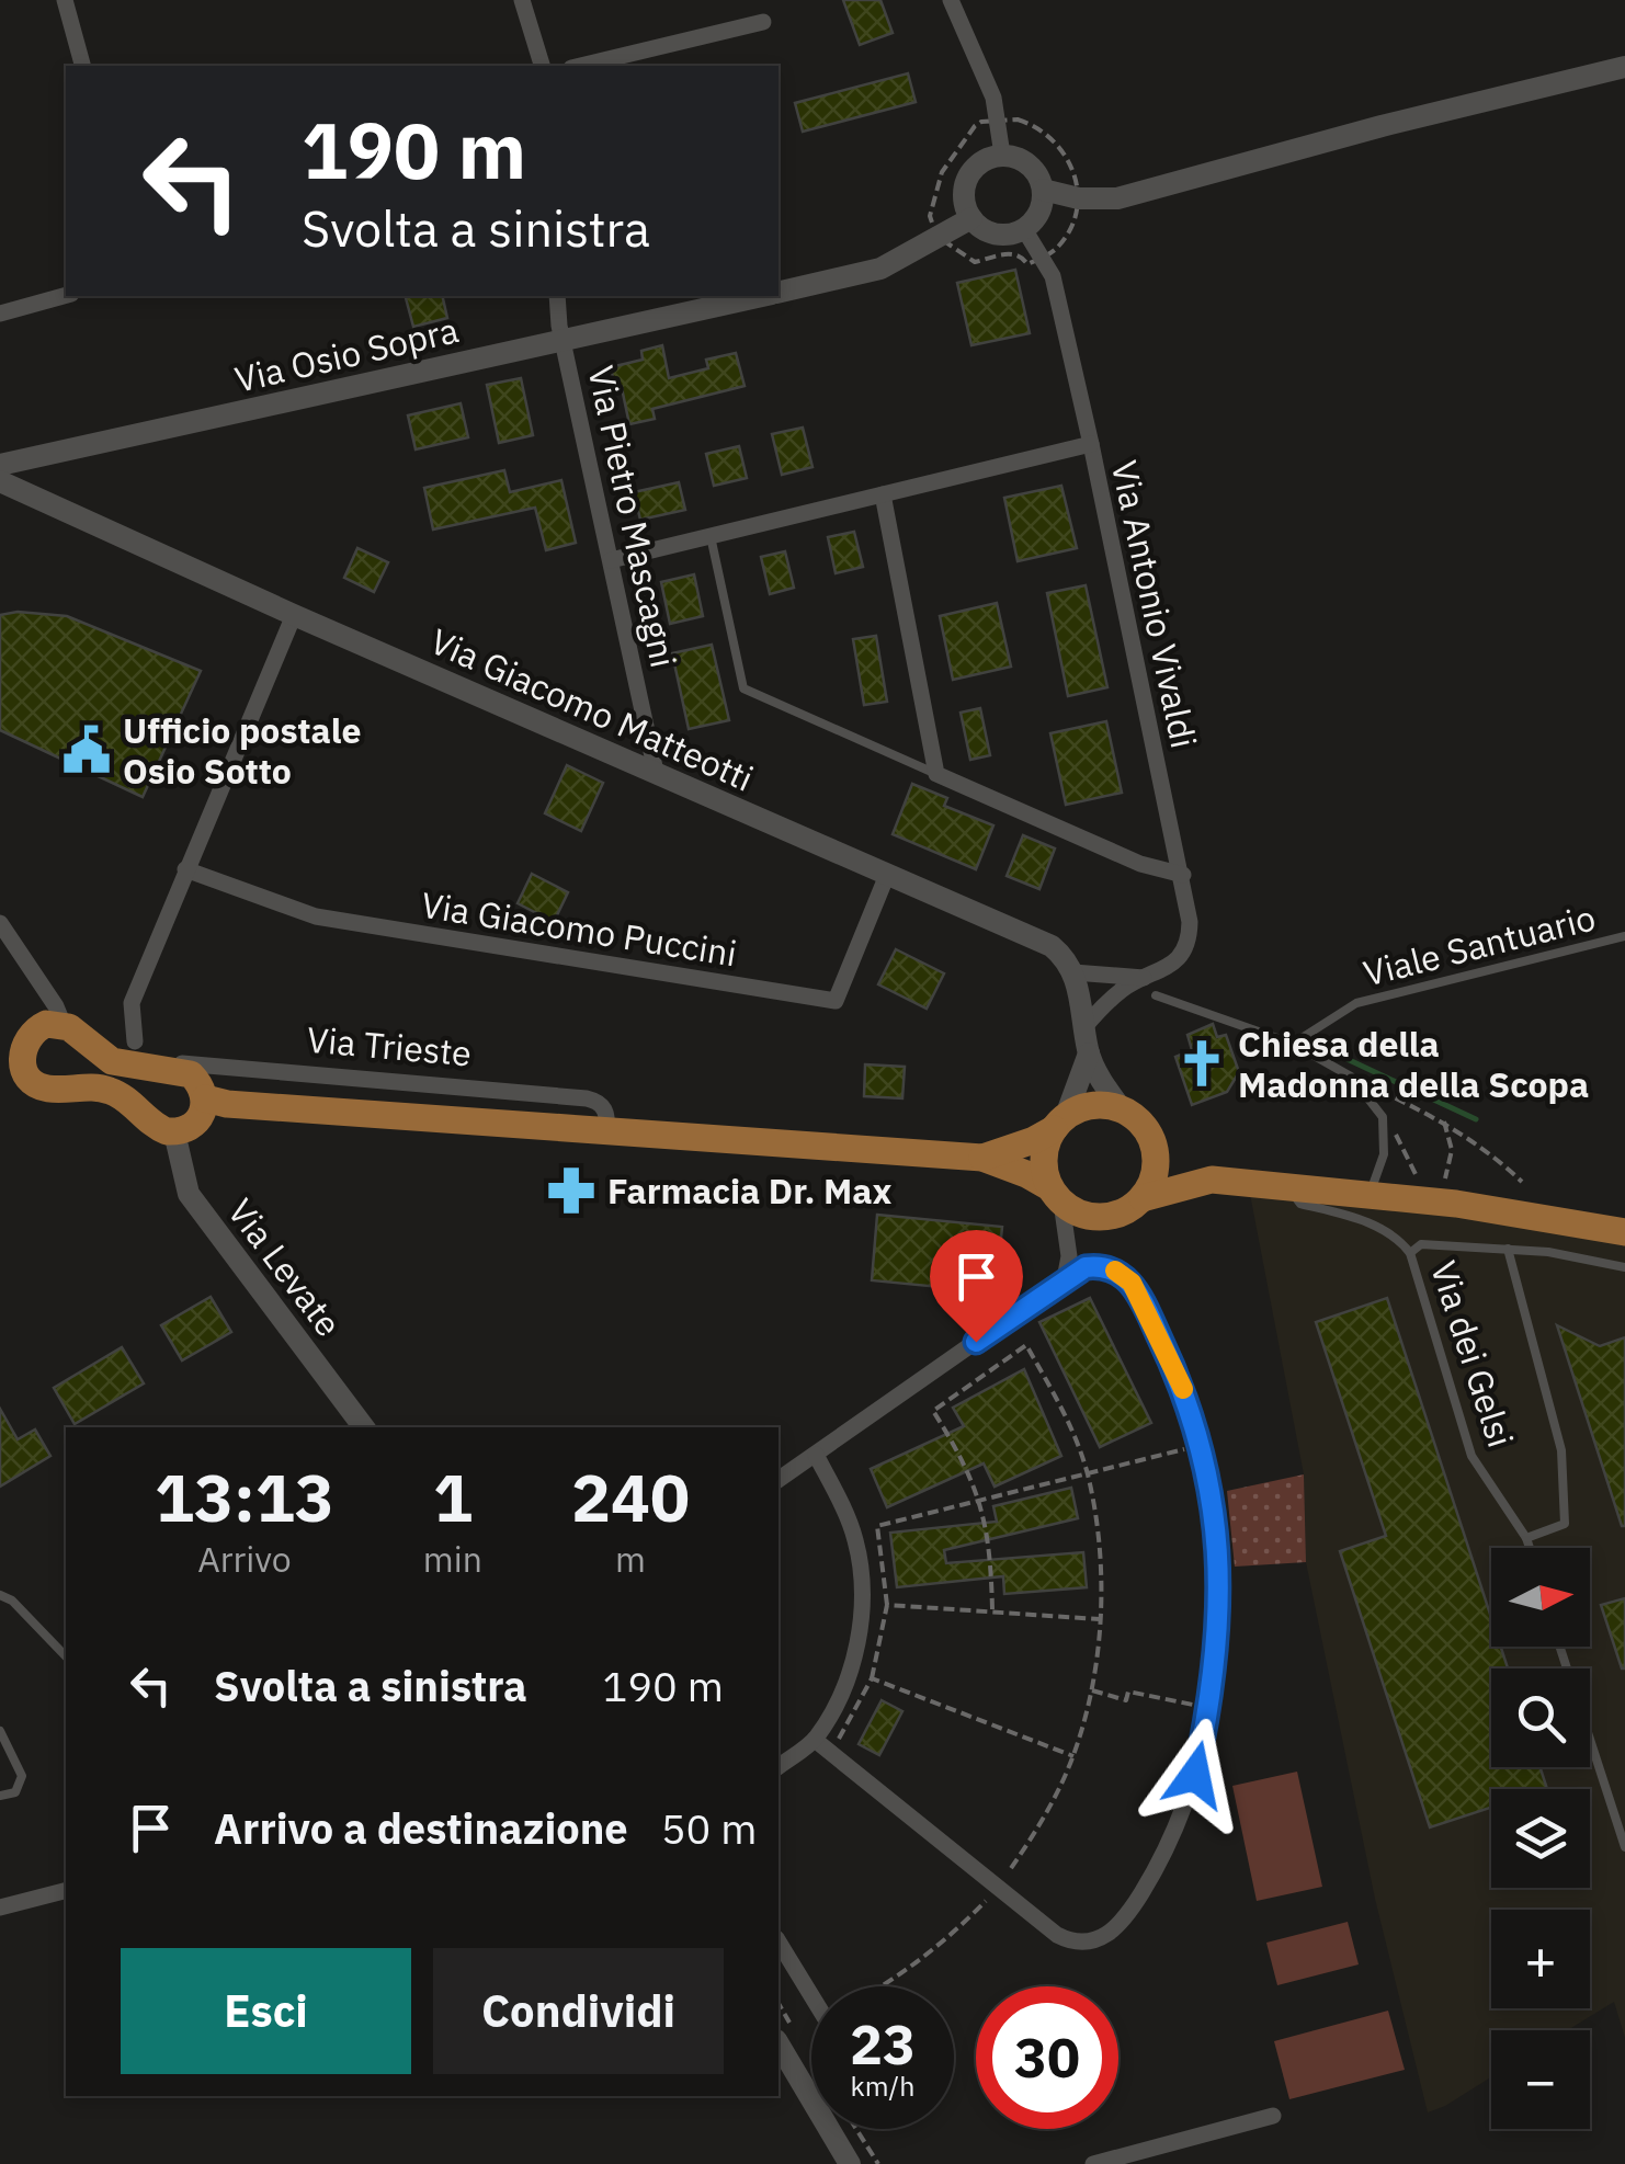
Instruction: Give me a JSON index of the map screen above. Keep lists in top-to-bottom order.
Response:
{
  "streets": {
    "main road": ["Via Trieste"],
    "street": [
      "Via Osio Sopra",
      "Via Pietro Mascagni",
      "Via Antonio Vivaldi",
      "Via Giacomo Matteotti",
      "Via Giacomo Puccini",
      "Via Levate"
    ],
    "lane": ["Viale Santuario", "Via dei Gelsi"]
  },
  "crossings": [
    ["Via Osio Sopra", "Via Pietro Mascagni"],
    ["Via Osio Sopra", "Via Antonio Vivaldi"],
    ["Via Pietro Mascagni", "Via Giacomo Matteotti"],
    ["Via Giacomo Matteotti", "Via Giacomo Puccini"],
    ["Via Giacomo Puccini", "Via Trieste"]
  ],
  "places": {
    "public building": ["Ufficio postale Osio Sotto"],
    "church": ["Chiesa della Madonna della Scopa"],
    "pharmacy": ["Farmacia Dr. Max"]
  },
  "north": "right",
  "page": {
    "turn": ["190 m", "Svolta a sinistra"],
    "eta": [
      "13:13",
      "Arrivo",
      "1",
      "min",
      "240",
      "m"
    ],
    "map_buttons": ["+", "−"],
    "list": [
      {
        "name": "Svolta a sinistra",
        "value": "190 m"
      },
      {
        "name": "Arrivo a destinazione",
        "value": "50 m"
      }
    ],
    "buttons": ["Esci", "Condividi"],
    "speed": "23 km/h",
    "limit": "30"
  }
}
